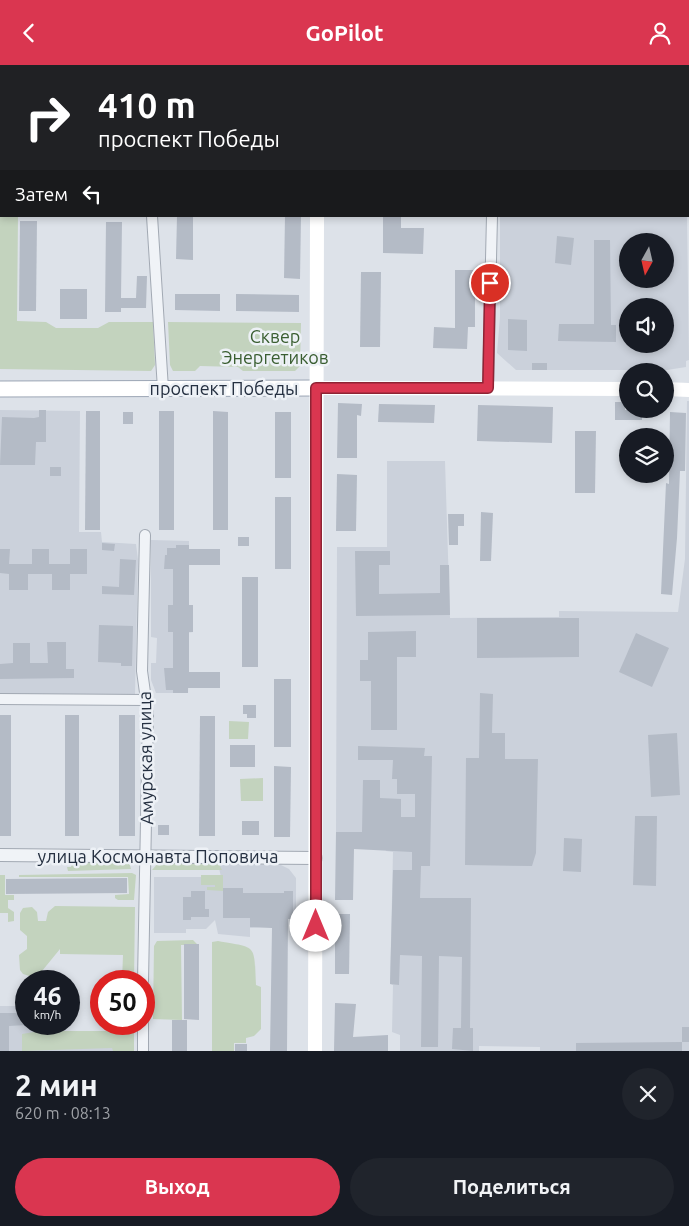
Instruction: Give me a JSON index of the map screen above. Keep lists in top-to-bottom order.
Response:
{
  "streets": {
    "main road": ["проспект Победы"],
    "street": ["Амурская улица", "улица Космонавта Поповича"]
  },
  "crossings": [
    ["Амурская улица", "улица Космонавта Поповича"]
  ],
  "parks": ["Сквер Энергетиков"],
  "north": "bottom",
  "page": {
    "header": "GoPilot",
    "turn": ["410 m", "проспект Победы"],
    "then": "Затем",
    "speed": "46 km/h",
    "limit": "50",
    "heading": ["2 мин", "620 m · 08:13"],
    "buttons": ["Выход", "Поделиться"]
  }
}
